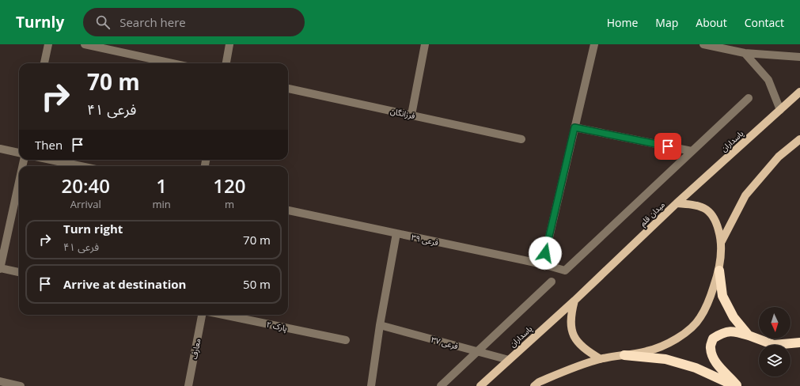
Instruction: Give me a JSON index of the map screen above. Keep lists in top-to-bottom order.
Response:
{
  "streets": {
    "main road": ["پاسداران", "میدان قلم"],
    "street": [
      "فرزانگان",
      "فرعی ۳۹",
      "پارک ۲",
      "فرعی ۳۷",
      "معارف"
    ]
  },
  "crossings": [
    ["پاسداران", "میدان قلم"],
    ["پاسداران", "فرعی ۳۷"]
  ],
  "north": "bottom",
  "page": {
    "header": "Turnly",
    "search": "Search here",
    "nav": [
      "Home",
      "Map",
      "About",
      "Contact"
    ],
    "turn": ["70 m", "فرعی ۴۱"],
    "then": "Then",
    "eta": [
      "20:40",
      "Arrival",
      "1",
      "min",
      "120",
      "m"
    ],
    "list": [
      {
        "name": "Turn right",
        "note": "فرعی ۴۱",
        "value": "70 m"
      },
      {
        "name": "Arrive at destination",
        "value": "50 m"
      }
    ]
  }
}
